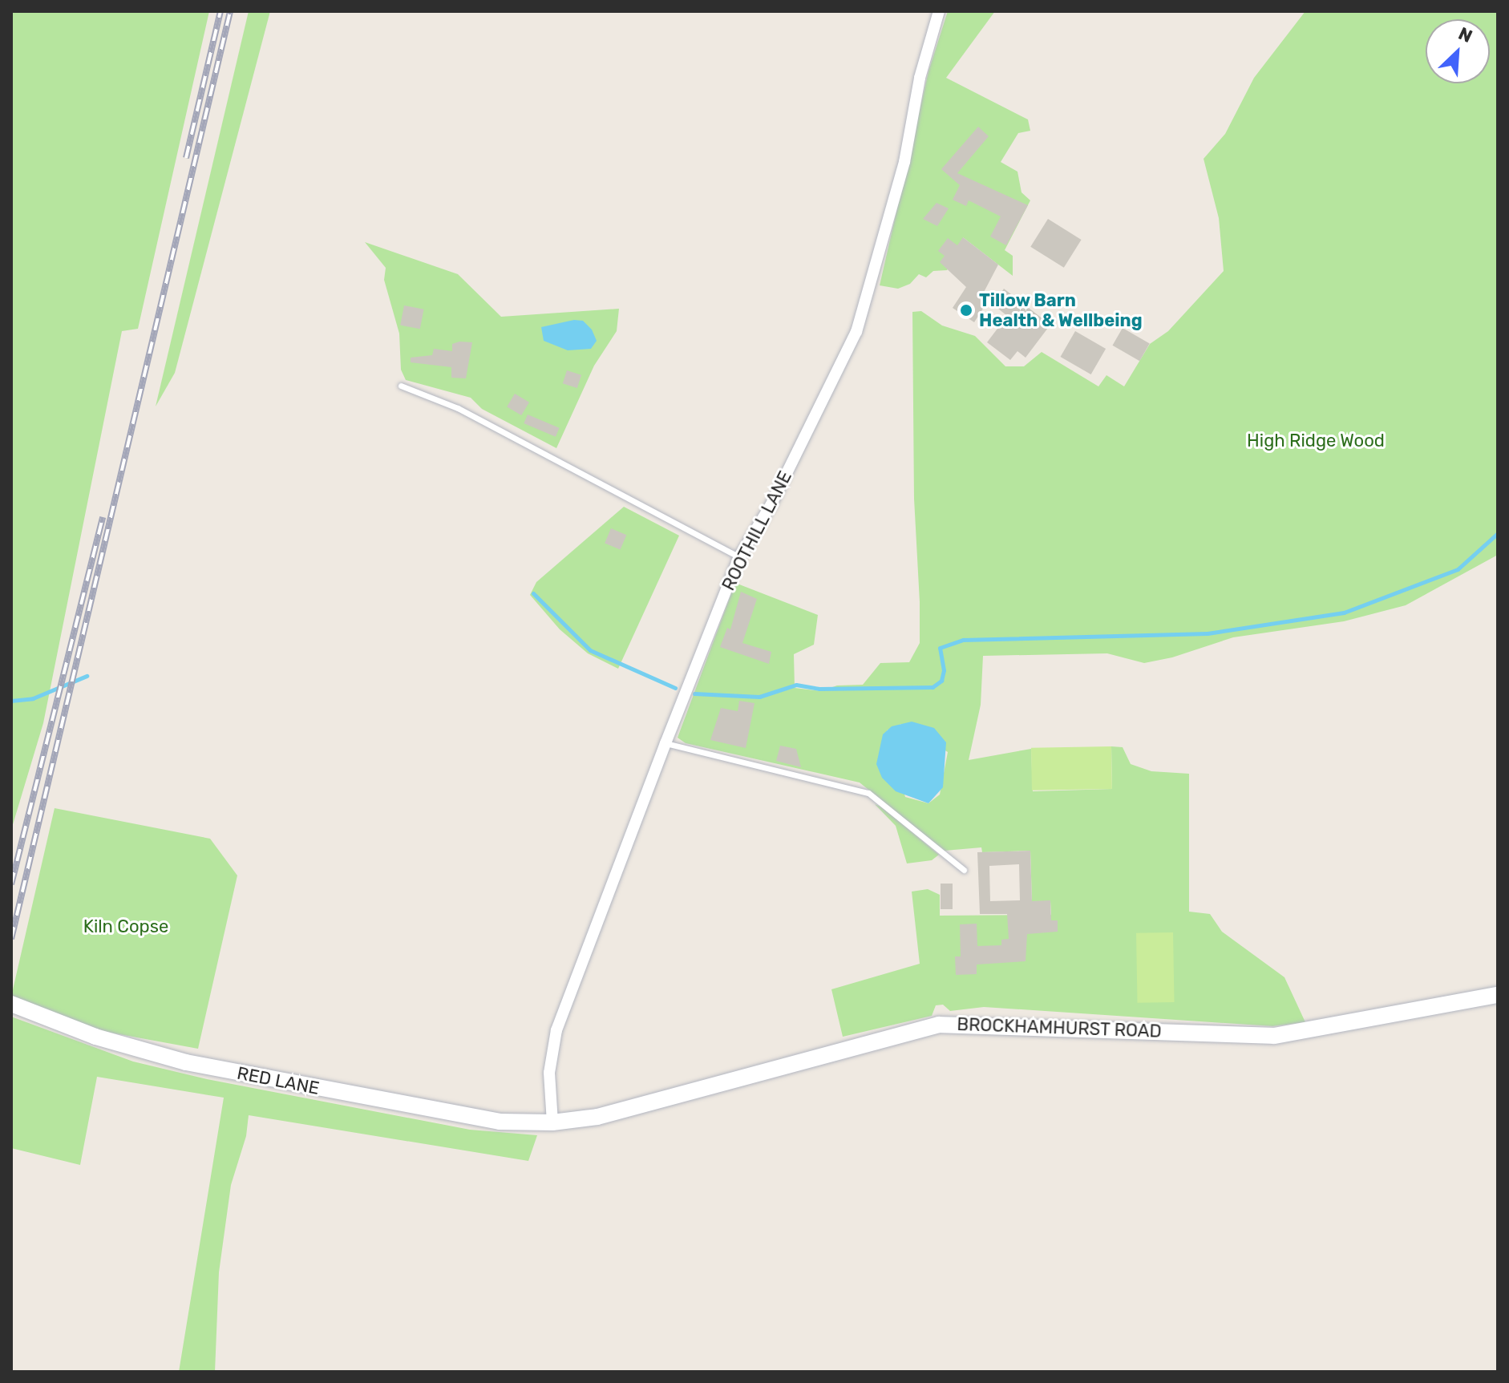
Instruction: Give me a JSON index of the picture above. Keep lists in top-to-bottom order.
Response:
{
  "streets": {
    "street": ["ROOTHILL LANE", "BROCKHAMHURST ROAD", "RED LANE"]
  },
  "crossings": [
    ["ROOTHILL LANE", "BROCKHAMHURST ROAD"],
    ["ROOTHILL LANE", "RED LANE"],
    ["BROCKHAMHURST ROAD", "RED LANE"]
  ],
  "parks": ["High Ridge Wood", "Kiln Copse"],
  "places": ["Tillow Barn Health & Wellbeing"],
  "north": "top right"
}
